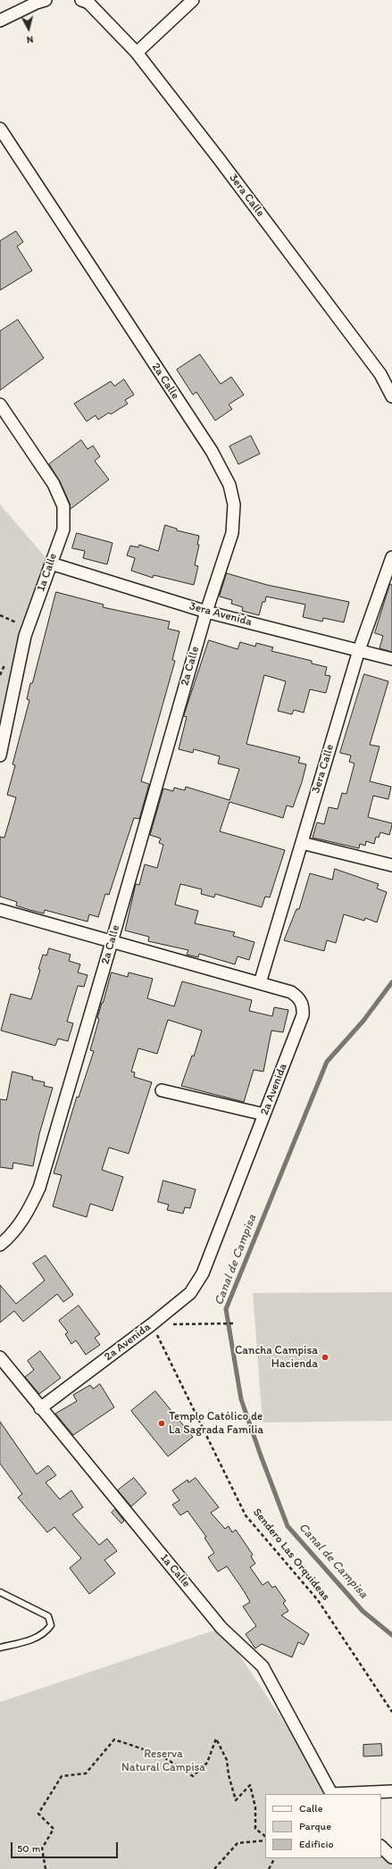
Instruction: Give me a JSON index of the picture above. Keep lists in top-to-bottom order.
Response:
{
  "streets": {
    "street": [
      "3era Calle",
      "2a Calle",
      "1a Calle",
      "3era Avenida",
      "2a Avenida"
    ],
    "path": ["Sendero Las Orquideas"]
  },
  "crossings": [
    ["3era Calle", "3era Avenida"],
    ["3era Calle", "2a Avenida"],
    ["2a Calle", "3era Avenida"],
    ["2a Calle", "2a Avenida"],
    ["1a Calle", "3era Avenida"],
    ["1a Calle", "2a Avenida"],
    ["2a Avenida", "Sendero Las Orquideas"]
  ],
  "water": ["Canal de Campisa"],
  "parks": ["Reserva Natural Campisa"],
  "places": ["Cancha Campisa Hacienda", "Templo Católico de La Sagrada Familia"],
  "legend": ["Calle", "Parque", "Edificio"],
  "scale_bar": "50 m",
  "north": "bottom"
}
